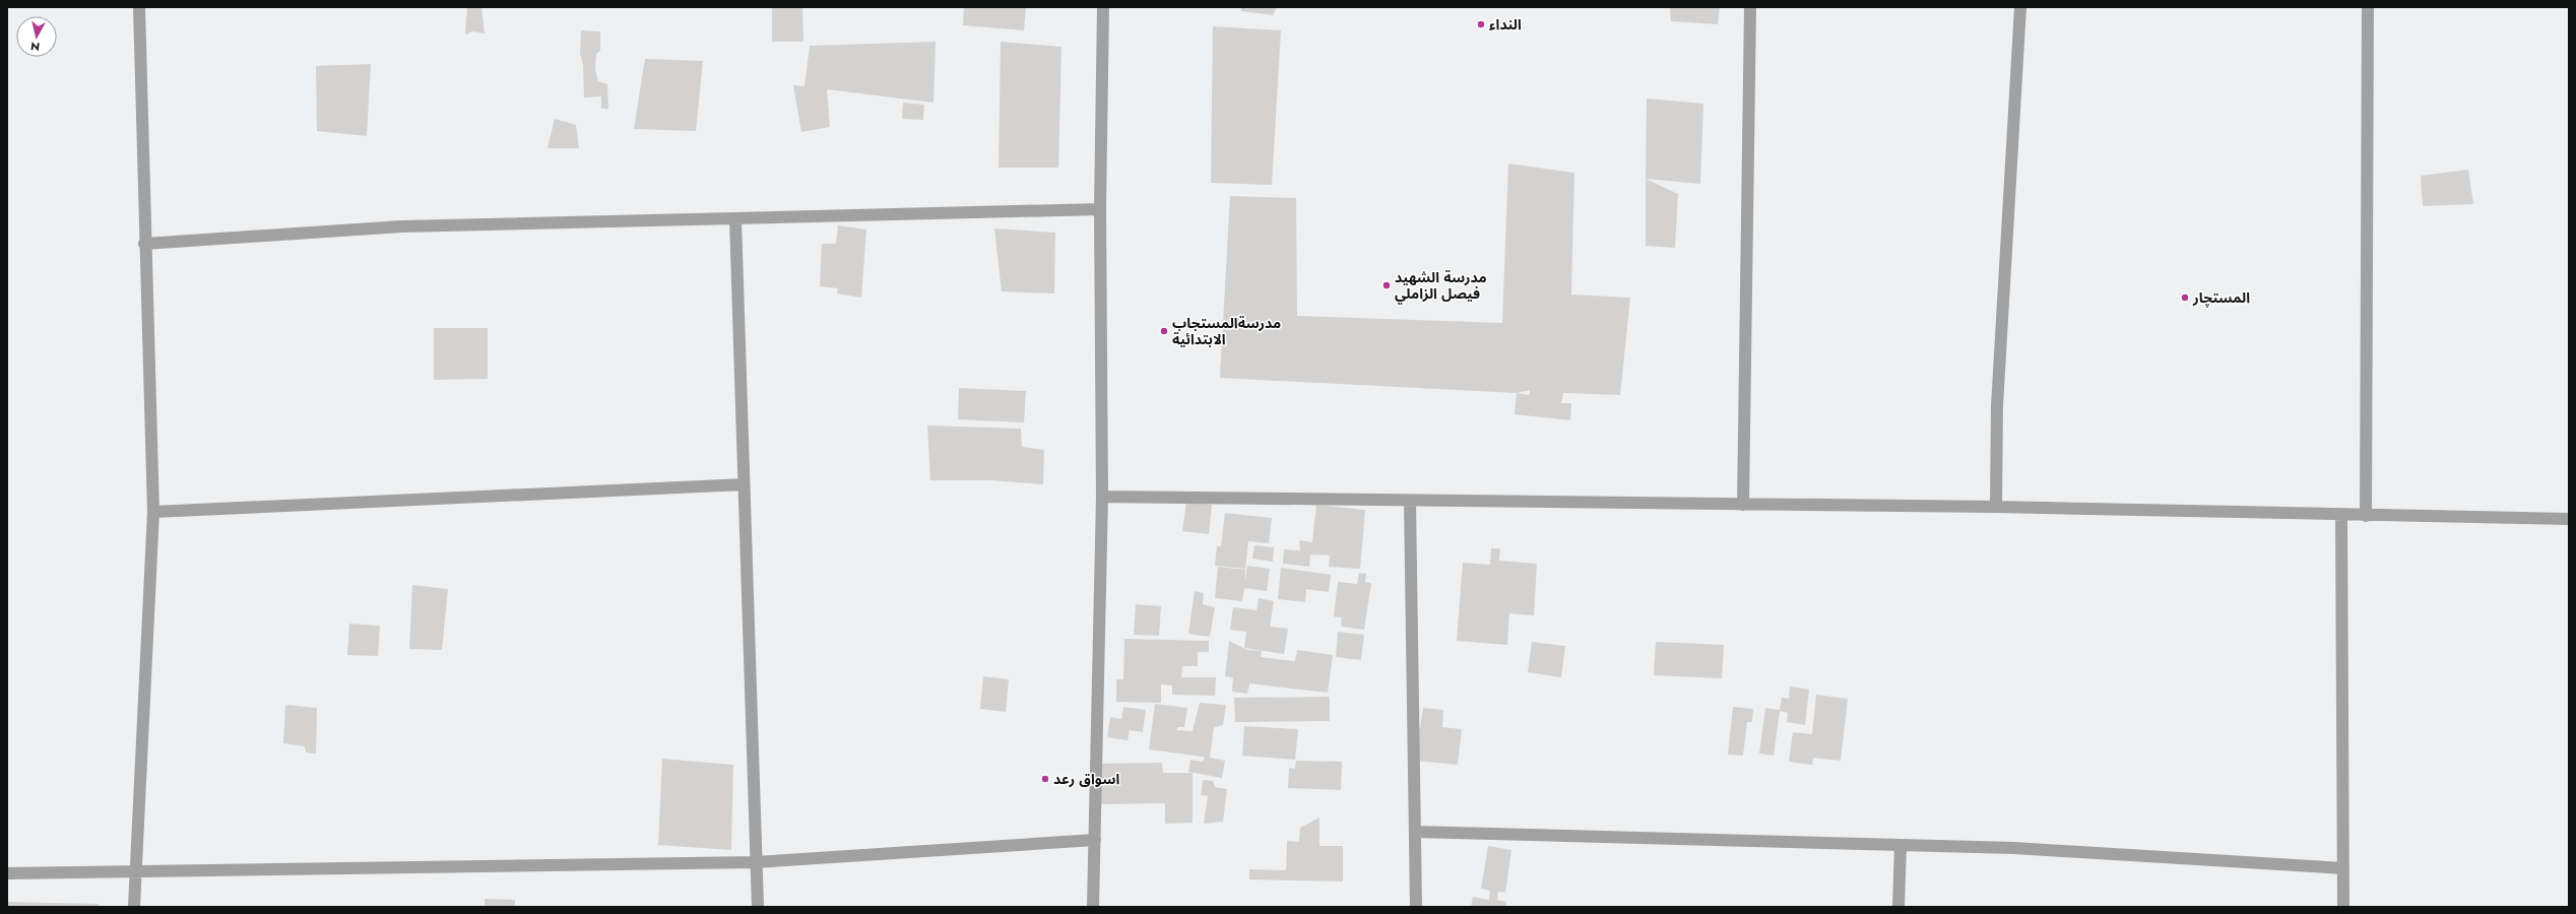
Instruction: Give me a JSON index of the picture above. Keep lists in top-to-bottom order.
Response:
{
  "places": [
    "النداء",
    "مدرسة الشهيد فيصل الزاملي",
    "المستچار",
    "مدرسةالمستجاب الابتدائية",
    "اسواق رعد"
  ],
  "north": "bottom"
}
